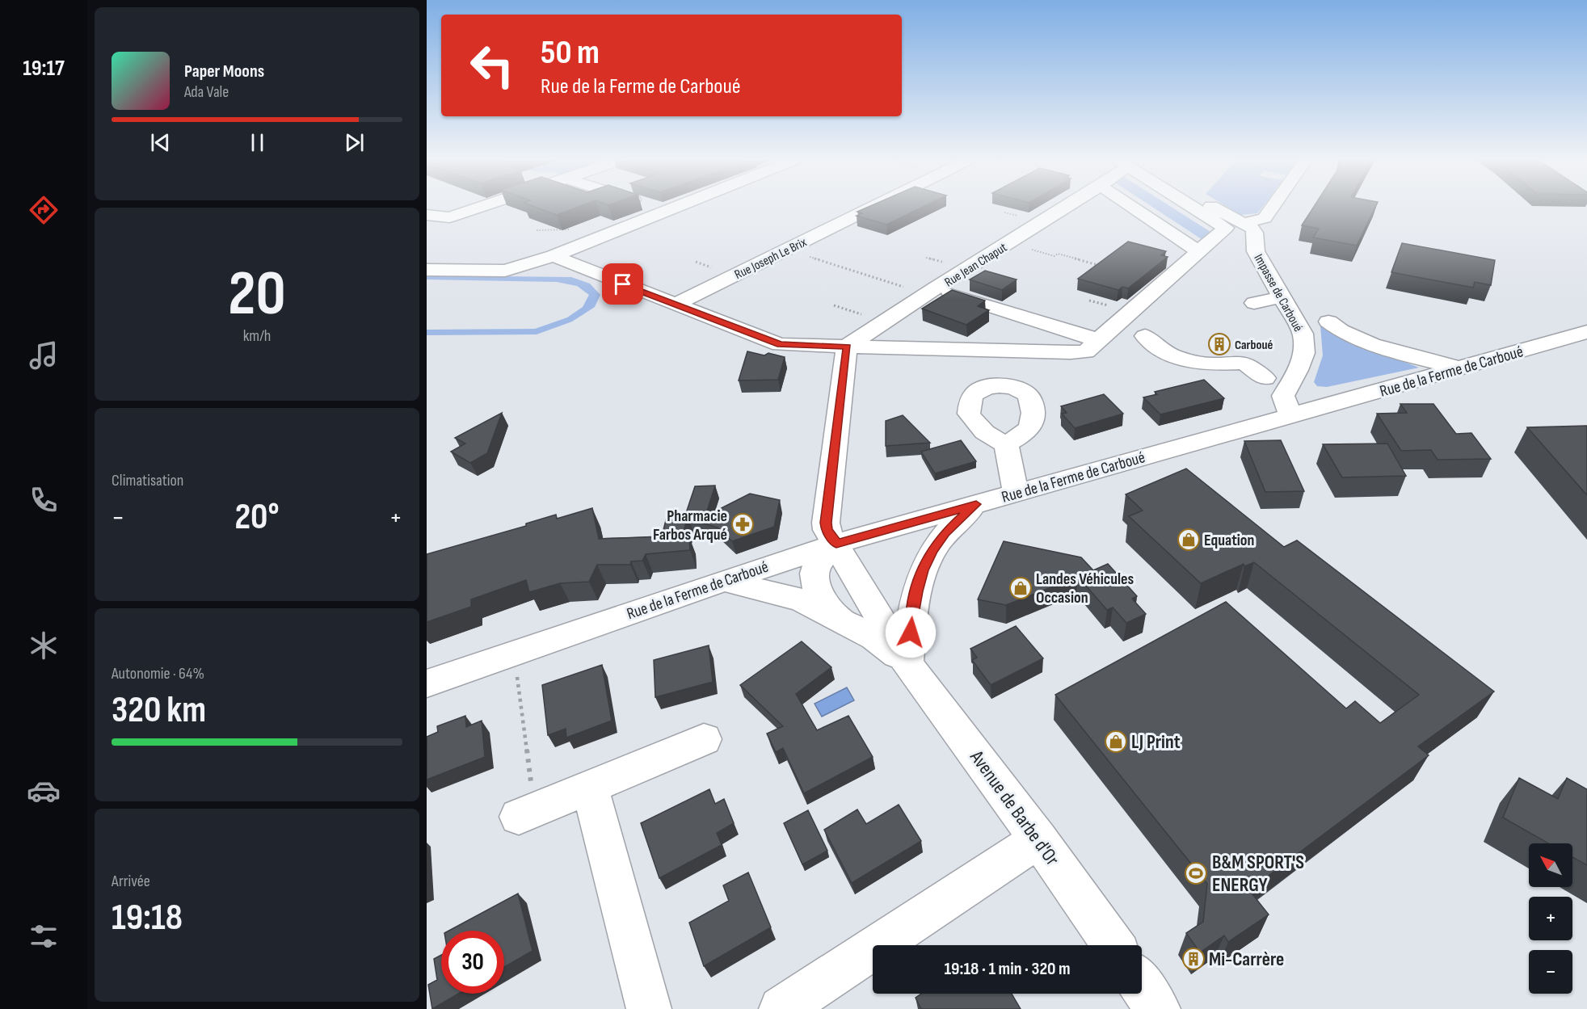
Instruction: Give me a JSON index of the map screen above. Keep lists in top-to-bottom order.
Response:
{
  "streets": {
    "street": [
      "Rue Joseph Le Brix",
      "Rue Jean Chaput",
      "Impasse de Carboué",
      "Rue de la Ferme de Carboué",
      "Avenue de Barbe d'Or"
    ]
  },
  "crossings": [
    ["Impasse de Carboué", "Rue de la Ferme de Carboué"],
    ["Rue de la Ferme de Carboué", "Avenue de Barbe d'Or"]
  ],
  "places": {
    "building": ["Carboué", "Mi-Carrère"],
    "pharmacy": ["Pharmacie Farbos Arqué"],
    "shop": ["Equation", "Landes Véhicules Occasion", "LJ Print"],
    "sports": ["B&M SPORT'S ENERGY"]
  },
  "north": "top left",
  "page": {
    "tabs": "19:17",
    "turn": ["50 m", "Rue de la Ferme de Carboué"],
    "song": ["Paper Moons", "Ada Vale"],
    "tile": [
      ["20", "km/h"],
      "Climatisation",
      ["Autonomie · 64%", "320 km"],
      ["Arrivée", "19:18"]
    ],
    "heat": ["−", "20°", "+"],
    "map_buttons": ["+", "−"],
    "limit": "30",
    "trip": "19:18 · 1 min · 320 m"
  }
}
